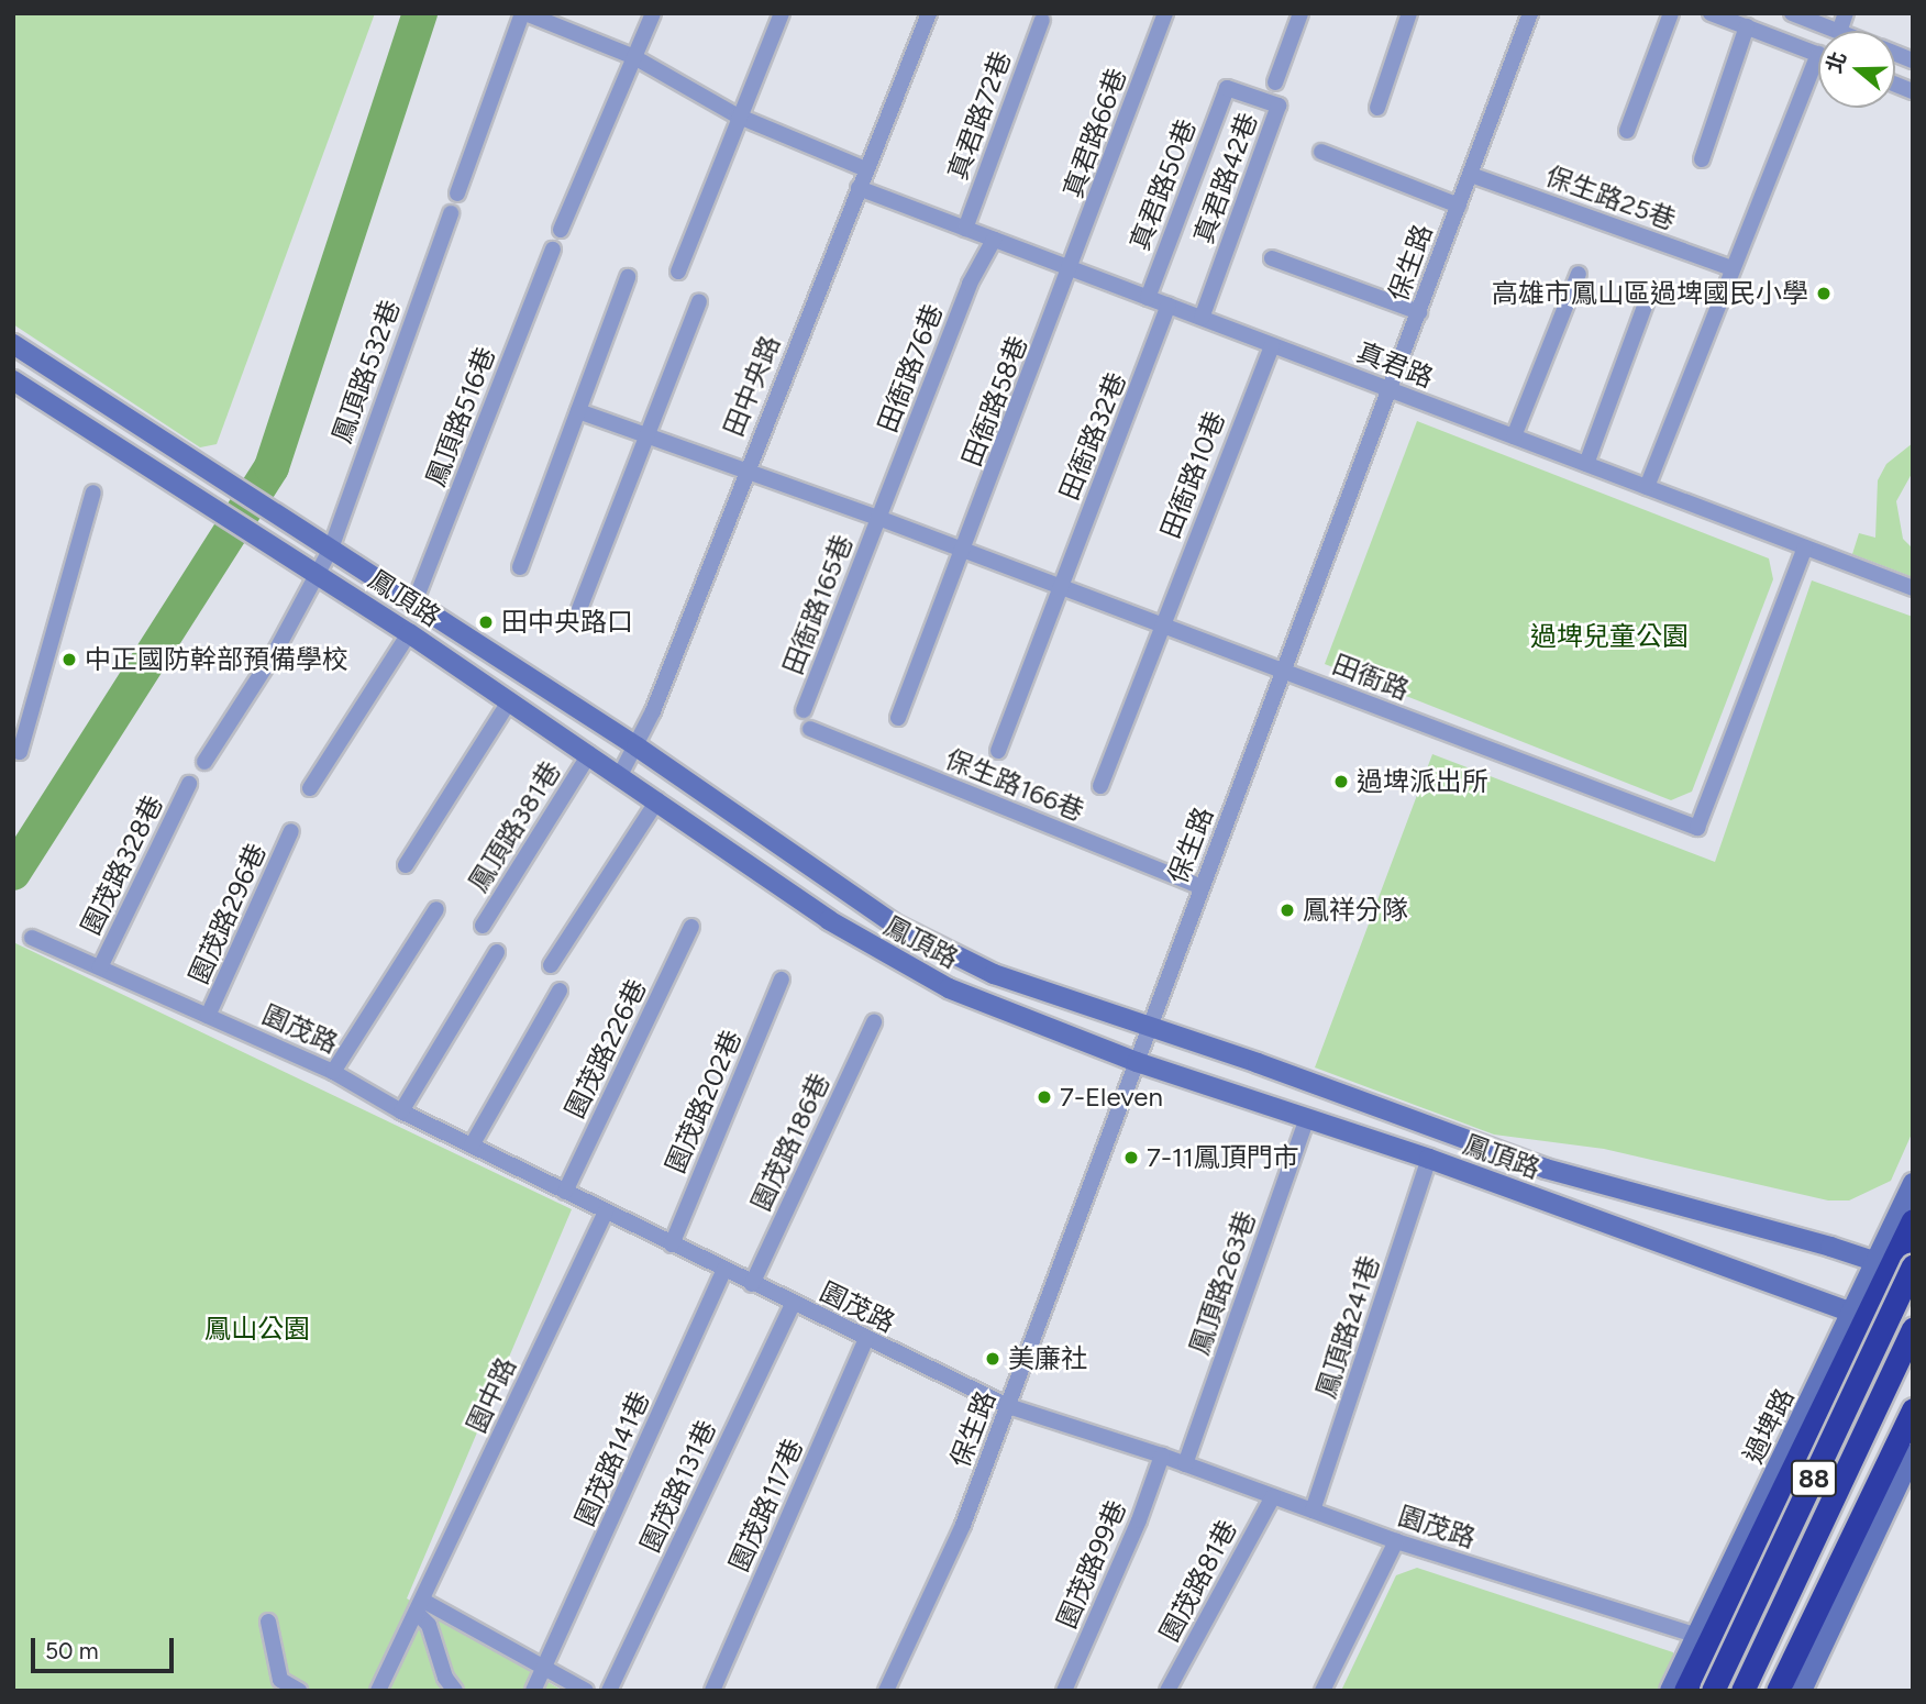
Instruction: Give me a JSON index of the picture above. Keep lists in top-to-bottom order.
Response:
{
  "streets": {
    "highway": ["88"],
    "main road": ["鳳頂路", "過埤路"],
    "street": [
      "真君路72巷",
      "真君路66巷",
      "真君路42巷",
      "真君路50巷",
      "保生路25巷",
      "保生路",
      "真君路",
      "田衙路76巷",
      "鳳頂路532巷",
      "田中央路",
      "田衙路58巷",
      "鳳頂路516巷",
      "田衙路32巷",
      "田衙路10巷",
      "田衙路165巷",
      "田衙路",
      "保生路166巷",
      "鳳頂路381巷",
      "園茂路328巷",
      "園茂路296巷",
      "園茂路",
      "園茂路226巷",
      "園茂路202巷",
      "園茂路186巷",
      "鳳頂路263巷",
      "鳳頂路241巷",
      "園中路",
      "園茂路141巷",
      "園茂路131巷",
      "園茂路117巷",
      "園茂路99巷",
      "園茂路81巷"
    ]
  },
  "crossings": [
    ["真君路72巷", "真君路"],
    ["真君路66巷", "真君路"],
    ["真君路66巷", "田衙路58巷"],
    ["真君路42巷", "真君路50巷"],
    ["真君路42巷", "真君路"],
    ["真君路50巷", "真君路"],
    ["保生路25巷", "保生路"],
    ["保生路", "真君路"],
    ["保生路", "鳳頂路"],
    ["保生路", "田衙路"],
    ["保生路", "保生路166巷"],
    ["保生路", "園茂路"],
    ["真君路", "田衙路76巷"],
    ["真君路", "田中央路"],
    ["真君路", "田衙路58巷"],
    ["真君路", "田衙路32巷"],
    ["真君路", "田衙路10巷"],
    ["真君路", "田衙路"],
    ["田衙路76巷", "田衙路165巷"],
    ["田衙路76巷", "田衙路"],
    ["鳳頂路532巷", "鳳頂路"],
    ["田中央路", "鳳頂路"],
    ["田中央路", "田衙路"],
    ["田衙路58巷", "田衙路"],
    ["鳳頂路516巷", "鳳頂路"],
    ["田衙路32巷", "田衙路"],
    ["田衙路10巷", "田衙路"],
    ["鳳頂路", "鳳頂路381巷"],
    ["鳳頂路", "鳳頂路263巷"],
    ["鳳頂路", "鳳頂路241巷"],
    ["鳳頂路", "過埤路"],
    ["鳳頂路", "88"],
    ["田衙路165巷", "田衙路"],
    ["園茂路328巷", "園茂路"],
    ["園茂路296巷", "園茂路"],
    ["園茂路", "園茂路226巷"],
    ["園茂路", "園茂路202巷"],
    ["園茂路", "園茂路186巷"],
    ["園茂路", "鳳頂路263巷"],
    ["園茂路", "鳳頂路241巷"],
    ["園茂路", "園中路"],
    ["園茂路", "過埤路"],
    ["園茂路", "園茂路141巷"],
    ["園茂路", "園茂路131巷"],
    ["園茂路", "園茂路117巷"],
    ["園茂路", "園茂路99巷"],
    ["園茂路", "園茂路81巷"]
  ],
  "parks": ["過埤兒童公園", "鳳山公園"],
  "places": [
    "高雄市鳳山區過埤國民小學",
    "田中央路口",
    "中正國防幹部預備學校",
    "過埤派出所",
    "鳳祥分隊",
    "7-Eleven",
    "7-11鳳頂門市",
    "美廉社"
  ],
  "scale_bar": "50 m",
  "north": "left"
}
